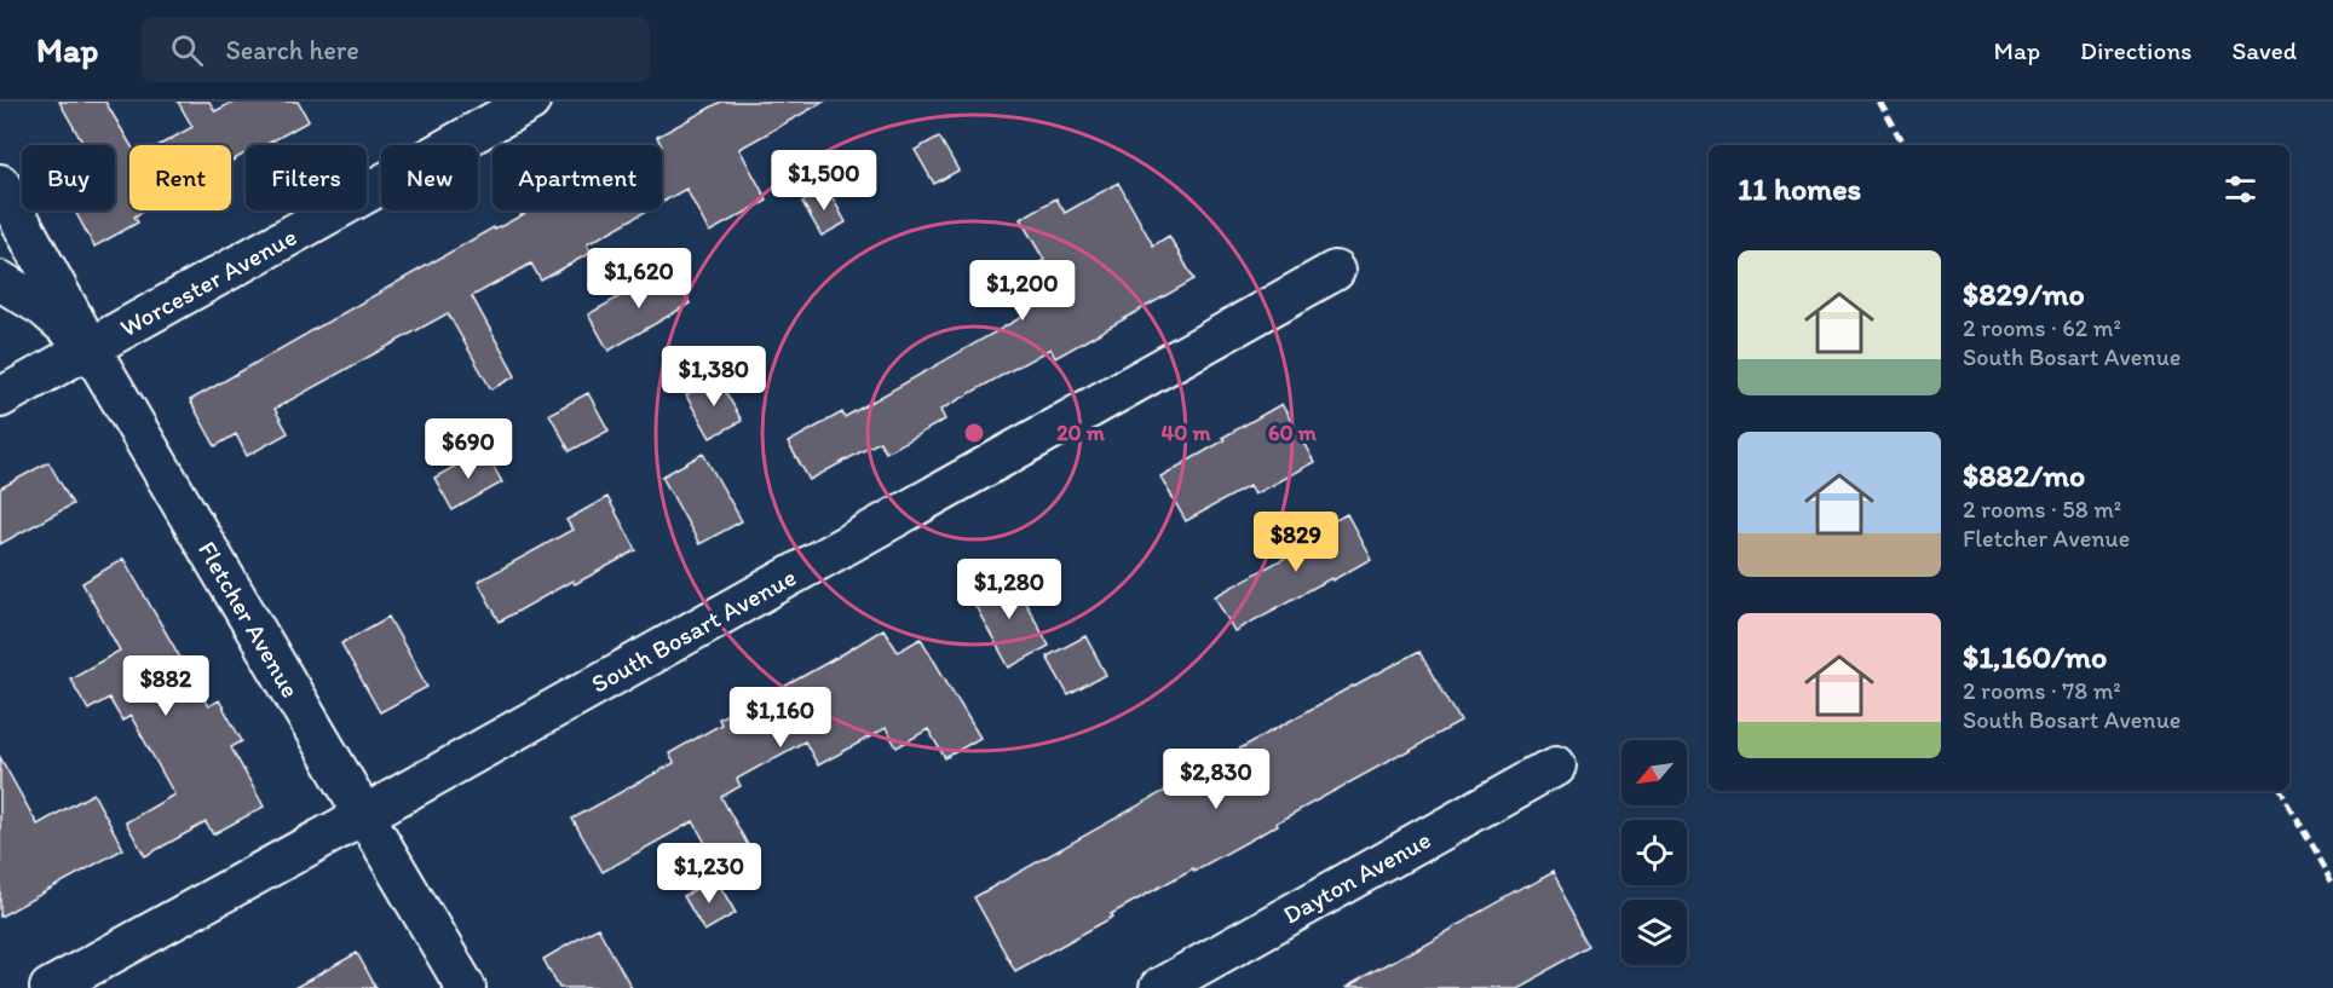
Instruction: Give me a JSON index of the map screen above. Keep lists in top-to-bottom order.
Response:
{
  "streets": {
    "street": [
      "Worcester Avenue",
      "Fletcher Avenue",
      "South Bosart Avenue",
      "Dayton Avenue"
    ]
  },
  "crossings": [
    ["Worcester Avenue", "Fletcher Avenue"],
    ["Fletcher Avenue", "South Bosart Avenue"]
  ],
  "north": "bottom left",
  "page": {
    "header": "Map",
    "search": "Search here",
    "nav": ["Map", "Directions", "Saved"],
    "chip": [
      "Buy",
      "Rent",
      "Filters",
      "New",
      "Apartment"
    ],
    "heading": "11 homes",
    "price": [
      "$1,500",
      "$1,620",
      "$1,200",
      "$1,380",
      "$690",
      "$829",
      "$1,280",
      "$882",
      "$1,160",
      "$2,830",
      "$1,230"
    ],
    "list": [
      {
        "name": "$829/mo",
        "note": "2 rooms · 62 m² · South Bosart Avenue"
      },
      {
        "name": "$882/mo",
        "note": "2 rooms · 58 m² · Fletcher Avenue"
      },
      {
        "name": "$1,160/mo",
        "note": "2 rooms · 78 m² · South Bosart Avenue"
      }
    ]
  },
  "rings": ["20 m", "40 m", "60 m"]
}
